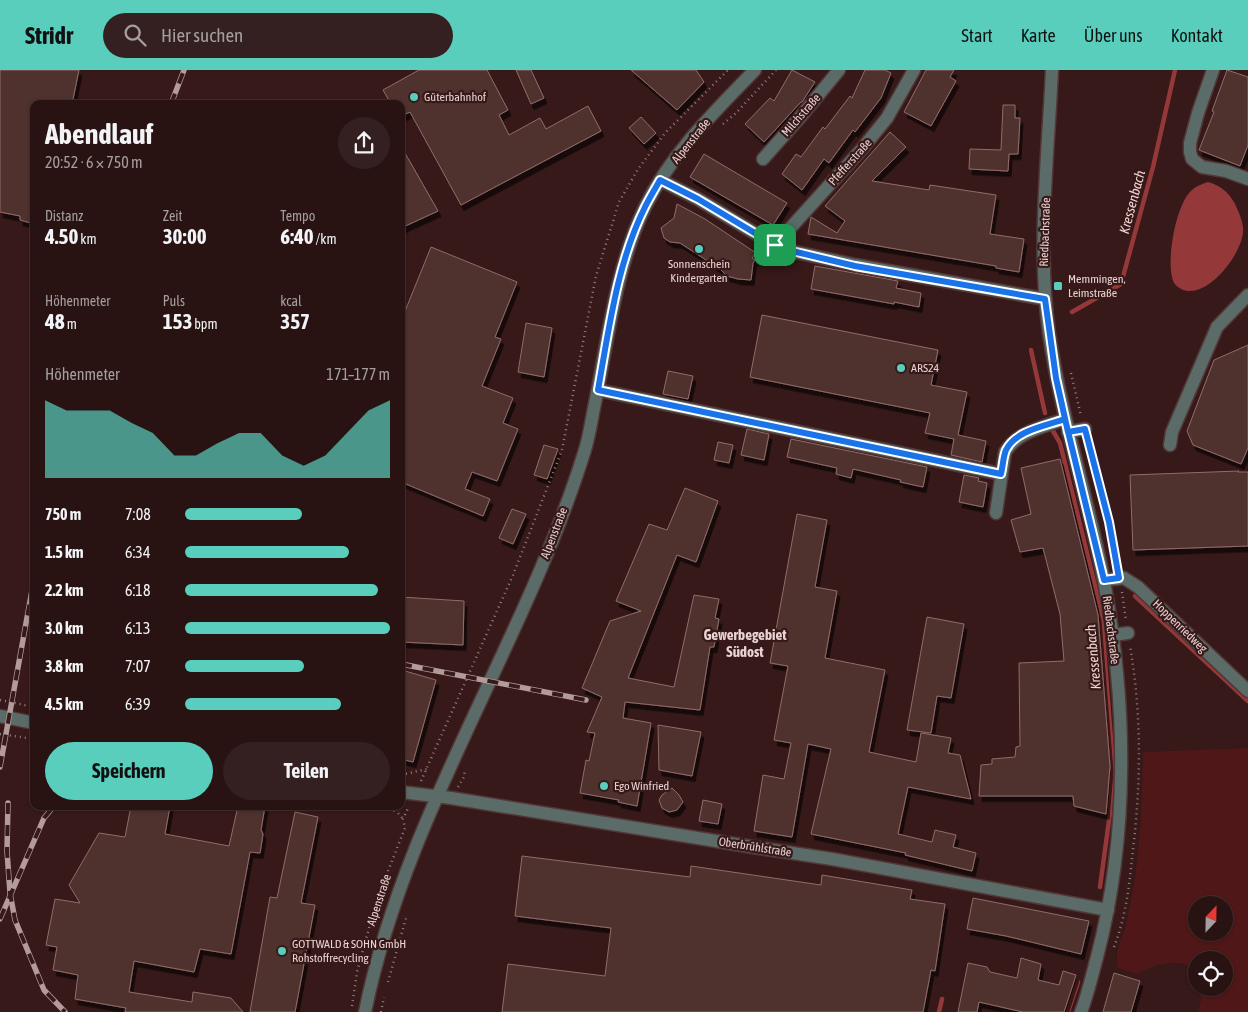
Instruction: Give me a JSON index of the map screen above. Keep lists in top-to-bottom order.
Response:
{
  "streets": {
    "street": [
      "Milchstraße",
      "Alpenstraße",
      "Pfefferstraße",
      "Riedbachstraße",
      "Hoppenriedweg",
      "Oberbrühlstraße"
    ]
  },
  "crossings": [
    ["Alpenstraße", "Oberbrühlstraße"],
    ["Riedbachstraße", "Oberbrühlstraße"]
  ],
  "districts": ["Gewerbegebiet Südost"],
  "water": ["Kressenbach"],
  "places": {
    "other": [
      "Güterbahnhof",
      "Sonnenschein Kindergarten",
      "ARS24",
      "Ego Winfried",
      "GOTTWALD & SOHN GmbH Rohstoffrecycling"
    ],
    "transit": ["Memmingen, Leimstraße"]
  },
  "north": "top",
  "page": {
    "header": "Stridr",
    "search": "Hier suchen",
    "nav": [
      "Start",
      "Karte",
      "Über uns",
      "Kontakt"
    ],
    "heading": ["Abendlauf", "20:52 · 6 × 750 m"],
    "stats": [
      ["Distanz", "4.50 km"],
      ["Zeit", "30:00"],
      ["Tempo", "6:40 /km"],
      ["Höhenmeter", "48 m"],
      ["Puls", "153 bpm"],
      ["kcal", "357"]
    ],
    "chart": ["Höhenmeter", "171–177 m"],
    "list": [
      {
        "name": "750 m",
        "note": "7:08"
      },
      {
        "name": "1.5 km",
        "note": "6:34"
      },
      {
        "name": "2.2 km",
        "note": "6:18"
      },
      {
        "name": "3.0 km",
        "note": "6:13"
      },
      {
        "name": "3.8 km",
        "note": "7:07"
      },
      {
        "name": "4.5 km",
        "note": "6:39"
      }
    ],
    "buttons": ["Speichern", "Teilen"]
  }
}
